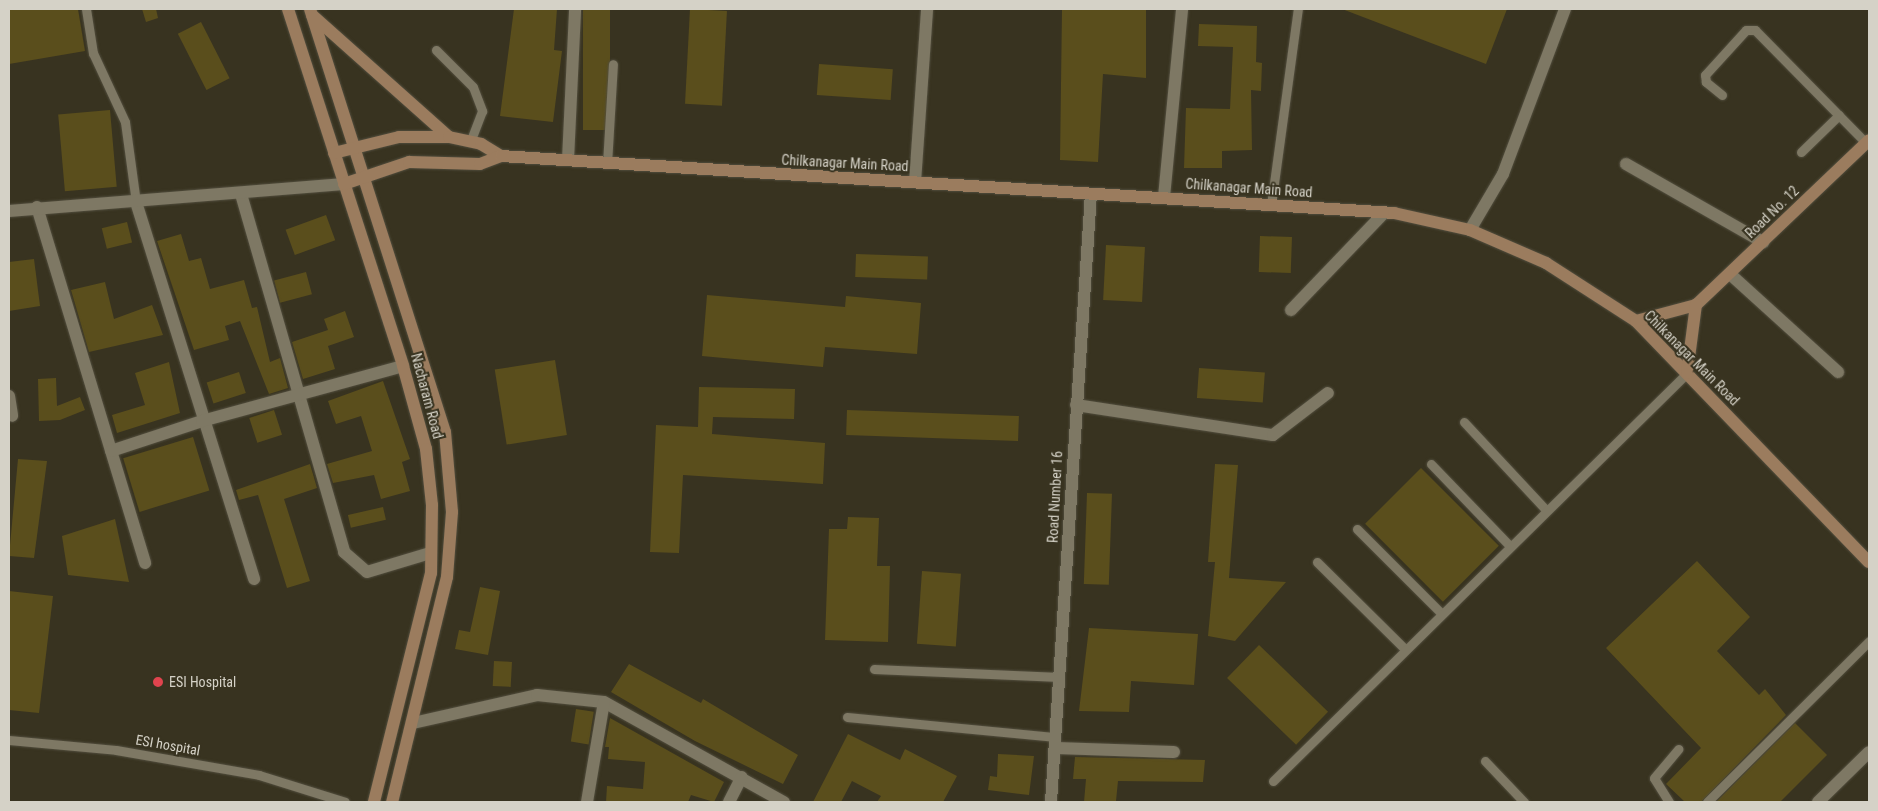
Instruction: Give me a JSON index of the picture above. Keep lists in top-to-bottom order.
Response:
{
  "streets": {
    "main road": ["Chilkanagar Main Road", "Road No. 12", "Nacharam Road"],
    "street": ["Road Number 16"],
    "lane": ["ESI hospital"]
  },
  "crossings": [
    ["Chilkanagar Main Road", "Road Number 16"]
  ],
  "places": ["ESI Hospital"]
}
